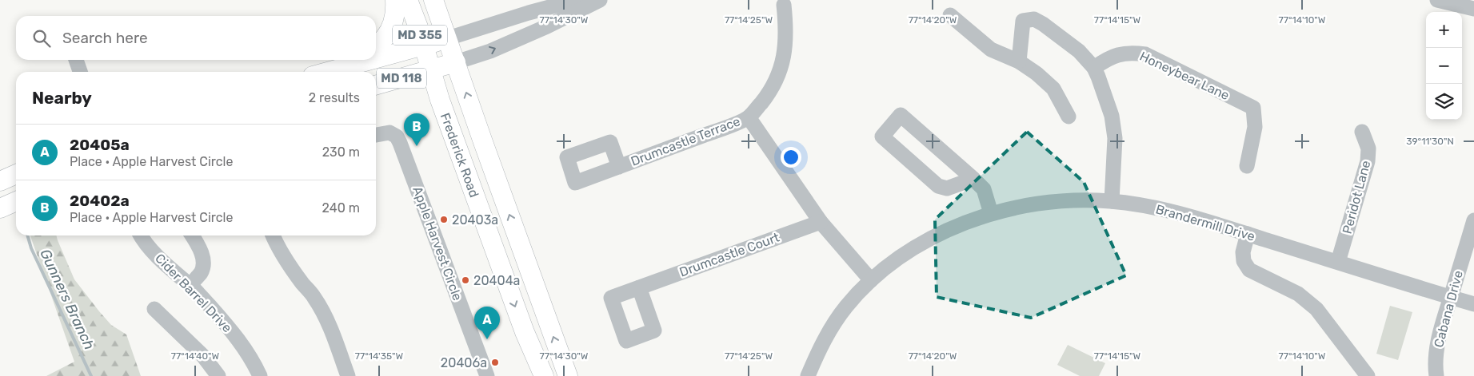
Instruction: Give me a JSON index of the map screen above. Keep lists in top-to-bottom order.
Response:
{
  "streets": {
    "main road": ["MD 355", "MD 118", "Frederick Road"],
    "street": [
      "Honeybear Lane",
      "Drumcastle Terrace",
      "Peridot Lane",
      "Brandermill Drive",
      "Apple Harvest Circle",
      "Drumcastle Court",
      "Cider Barrel Drive",
      "Cabana Drive"
    ]
  },
  "crossings": [
    ["MD 118", "Frederick Road"],
    ["Peridot Lane", "Brandermill Drive"],
    ["Brandermill Drive", "Cabana Drive"]
  ],
  "water": ["Gunners Branch"],
  "places": ["20403a", "20404a", "20406a"],
  "page": {
    "map_buttons": ["+", "−"],
    "search": "Search here",
    "heading": ["Nearby", "2 results"],
    "pins": ["B", "A"],
    "list": [
      {
        "mark": "A",
        "name": "20405a",
        "note": "Place · Apple Harvest Circle",
        "value": "230 m"
      },
      {
        "mark": "B",
        "name": "20402a",
        "note": "Place · Apple Harvest Circle",
        "value": "240 m"
      }
    ]
  },
  "coordinates": [
    "77°14'30\"W",
    "77°14'25\"W",
    "77°14'20\"W",
    "77°14'15\"W",
    "77°14'10\"W",
    "39°11'30\"N",
    "77°14'40\"W",
    "77°14'35\"W"
  ]
}
